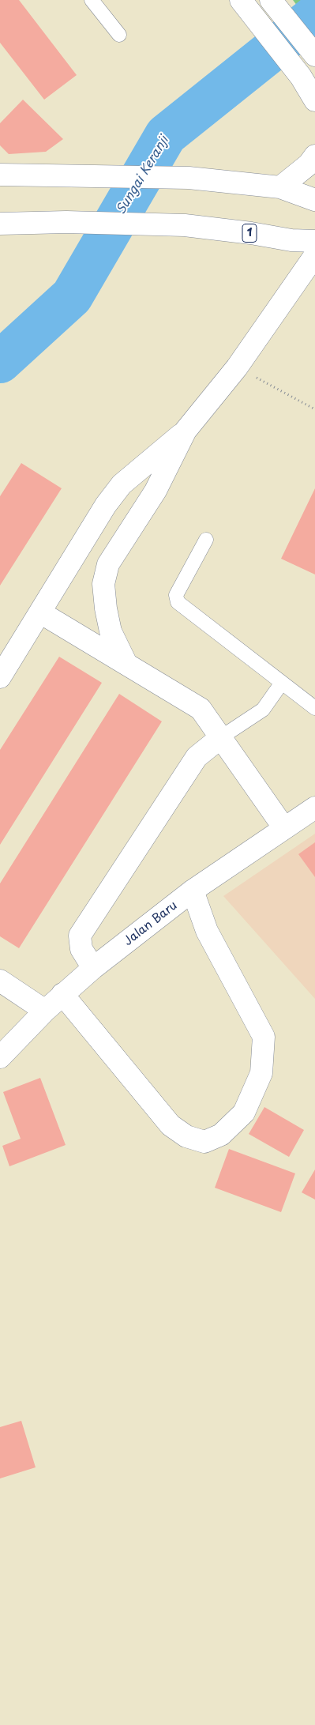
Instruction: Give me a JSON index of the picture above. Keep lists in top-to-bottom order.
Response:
{
  "streets": {
    "main road": ["1", "Jalan Baru"]
  },
  "water": ["Sungai Keranji"]
}
